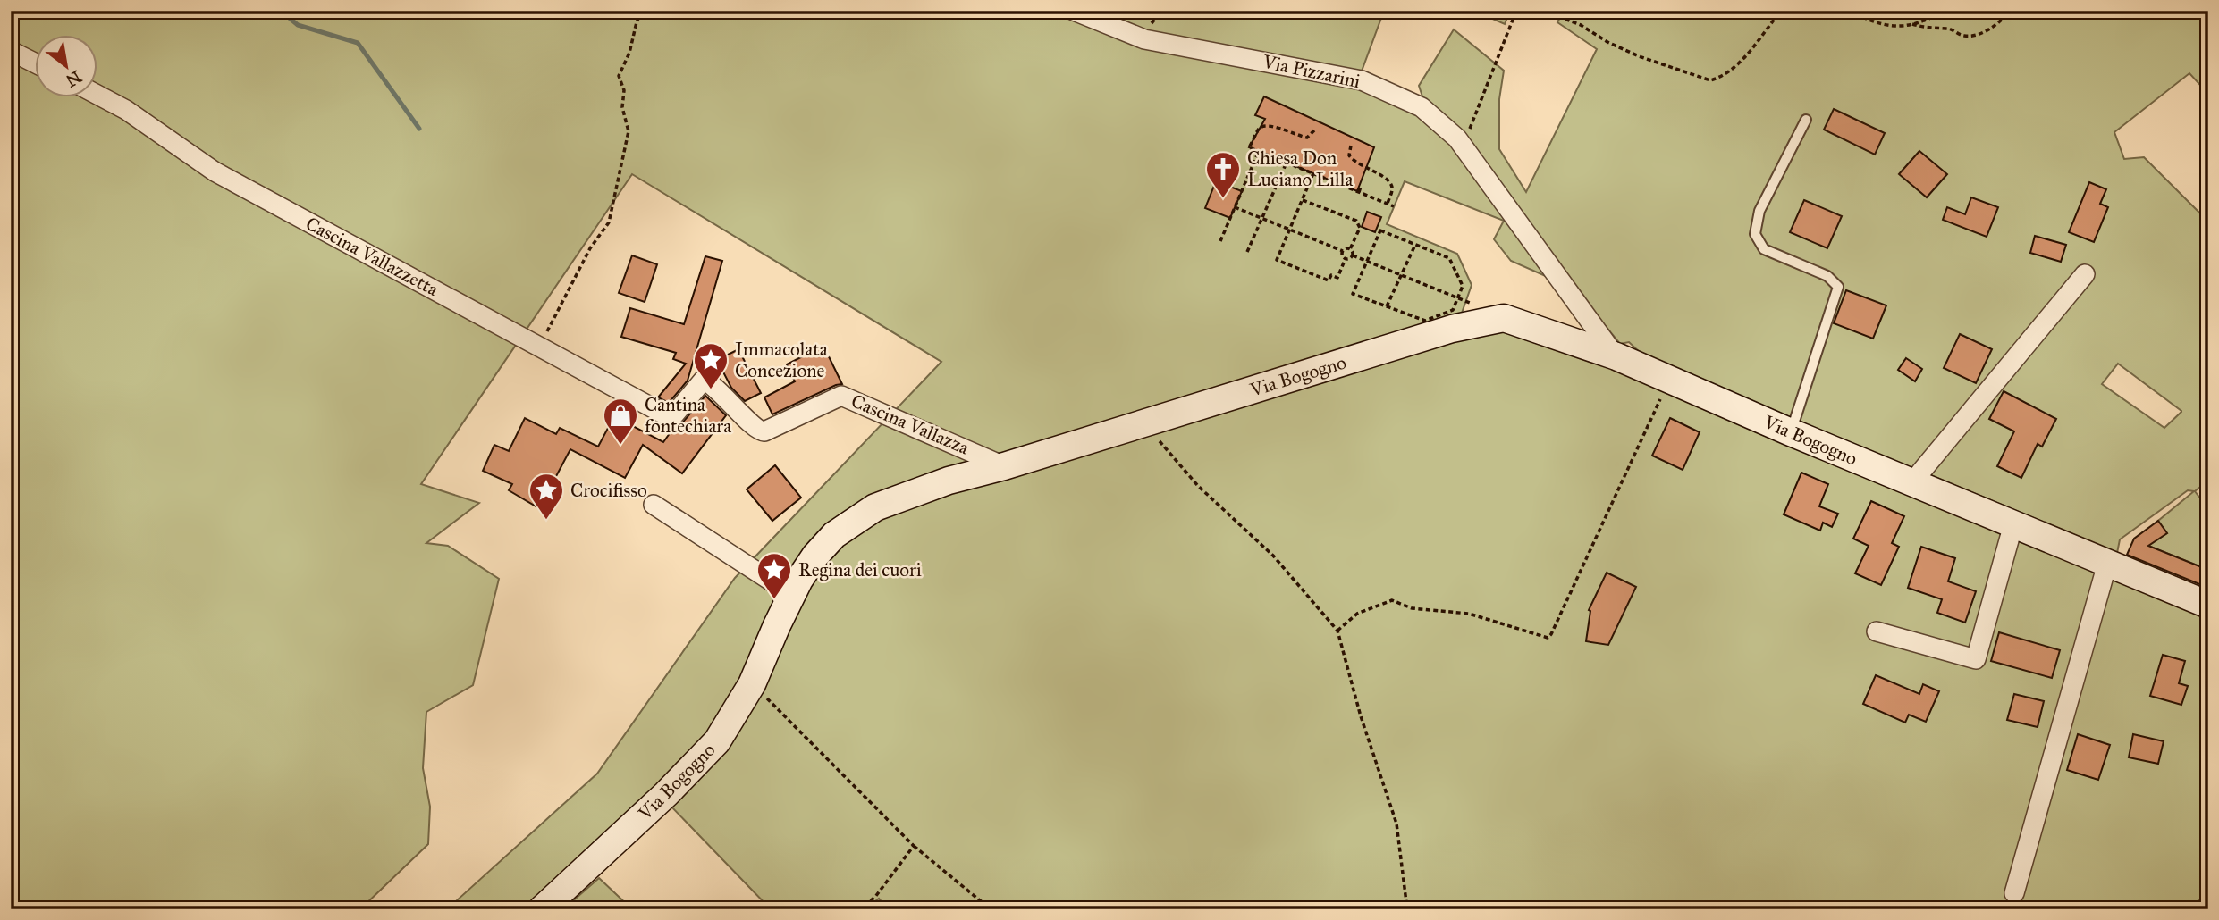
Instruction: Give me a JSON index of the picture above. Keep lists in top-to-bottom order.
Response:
{
  "streets": {
    "main road": ["Via Bogogno"],
    "street": ["Via Pizzarini", "Cascina Vallazzetta", "Cascina Vallazza"]
  },
  "crossings": [
    ["Via Pizzarini", "Via Bogogno"],
    ["Cascina Vallazzetta", "Cascina Vallazza"],
    ["Via Bogogno", "Cascina Vallazza"]
  ],
  "places": {
    "church": ["Chiesa Don Luciano Lilla"],
    "place": ["Immacolata Concezione", "Crocifisso", "Regina dei cuori"],
    "shop": ["Cantina fontechiara"]
  },
  "north": "bottom right"
}
